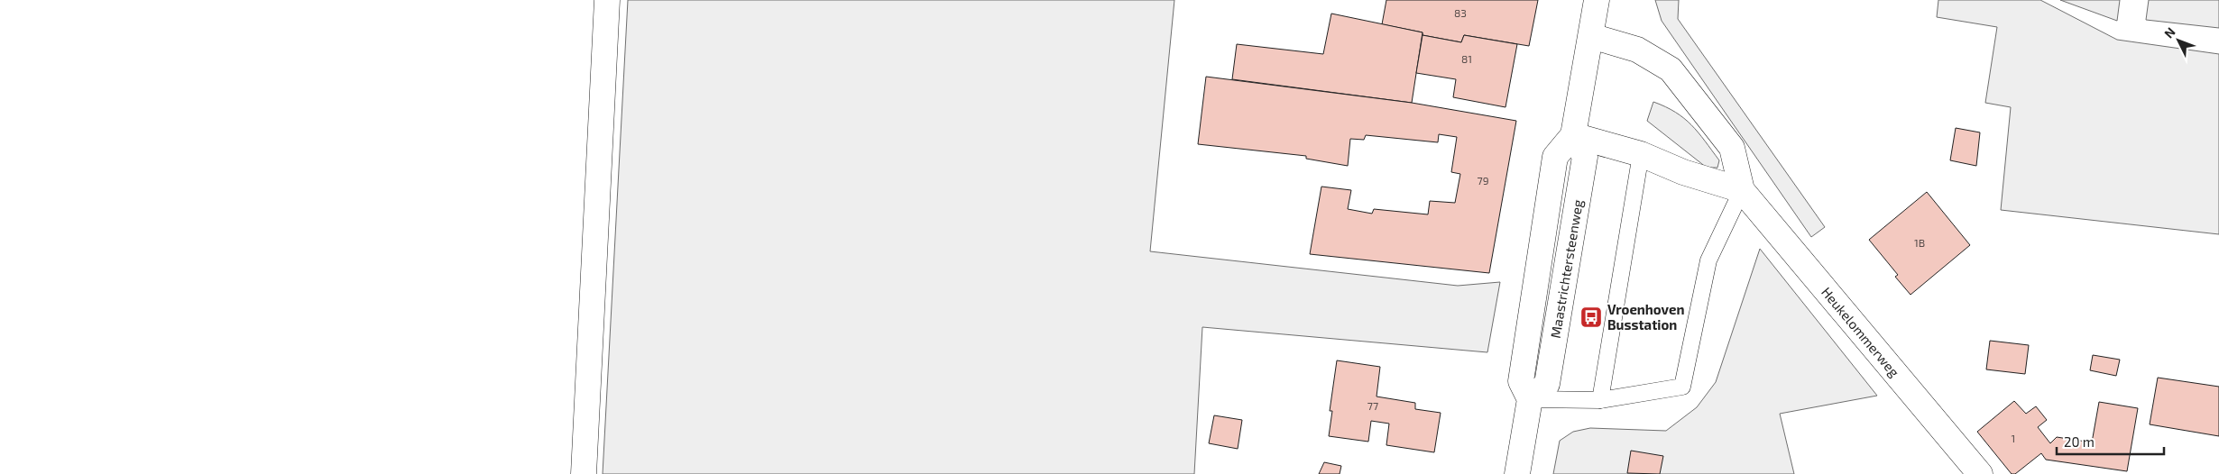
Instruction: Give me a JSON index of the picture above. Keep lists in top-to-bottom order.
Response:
{
  "streets": {
    "street": ["Maastrichtersteenweg", "Heukelommerweg"]
  },
  "places": {
    "bus stop": ["Vroenhoven Busstation"]
  },
  "house_numbers": [
    "83",
    "81",
    "79",
    "1B",
    "77",
    "1"
  ],
  "scale_bar": "20 m",
  "north": "top left"
}
